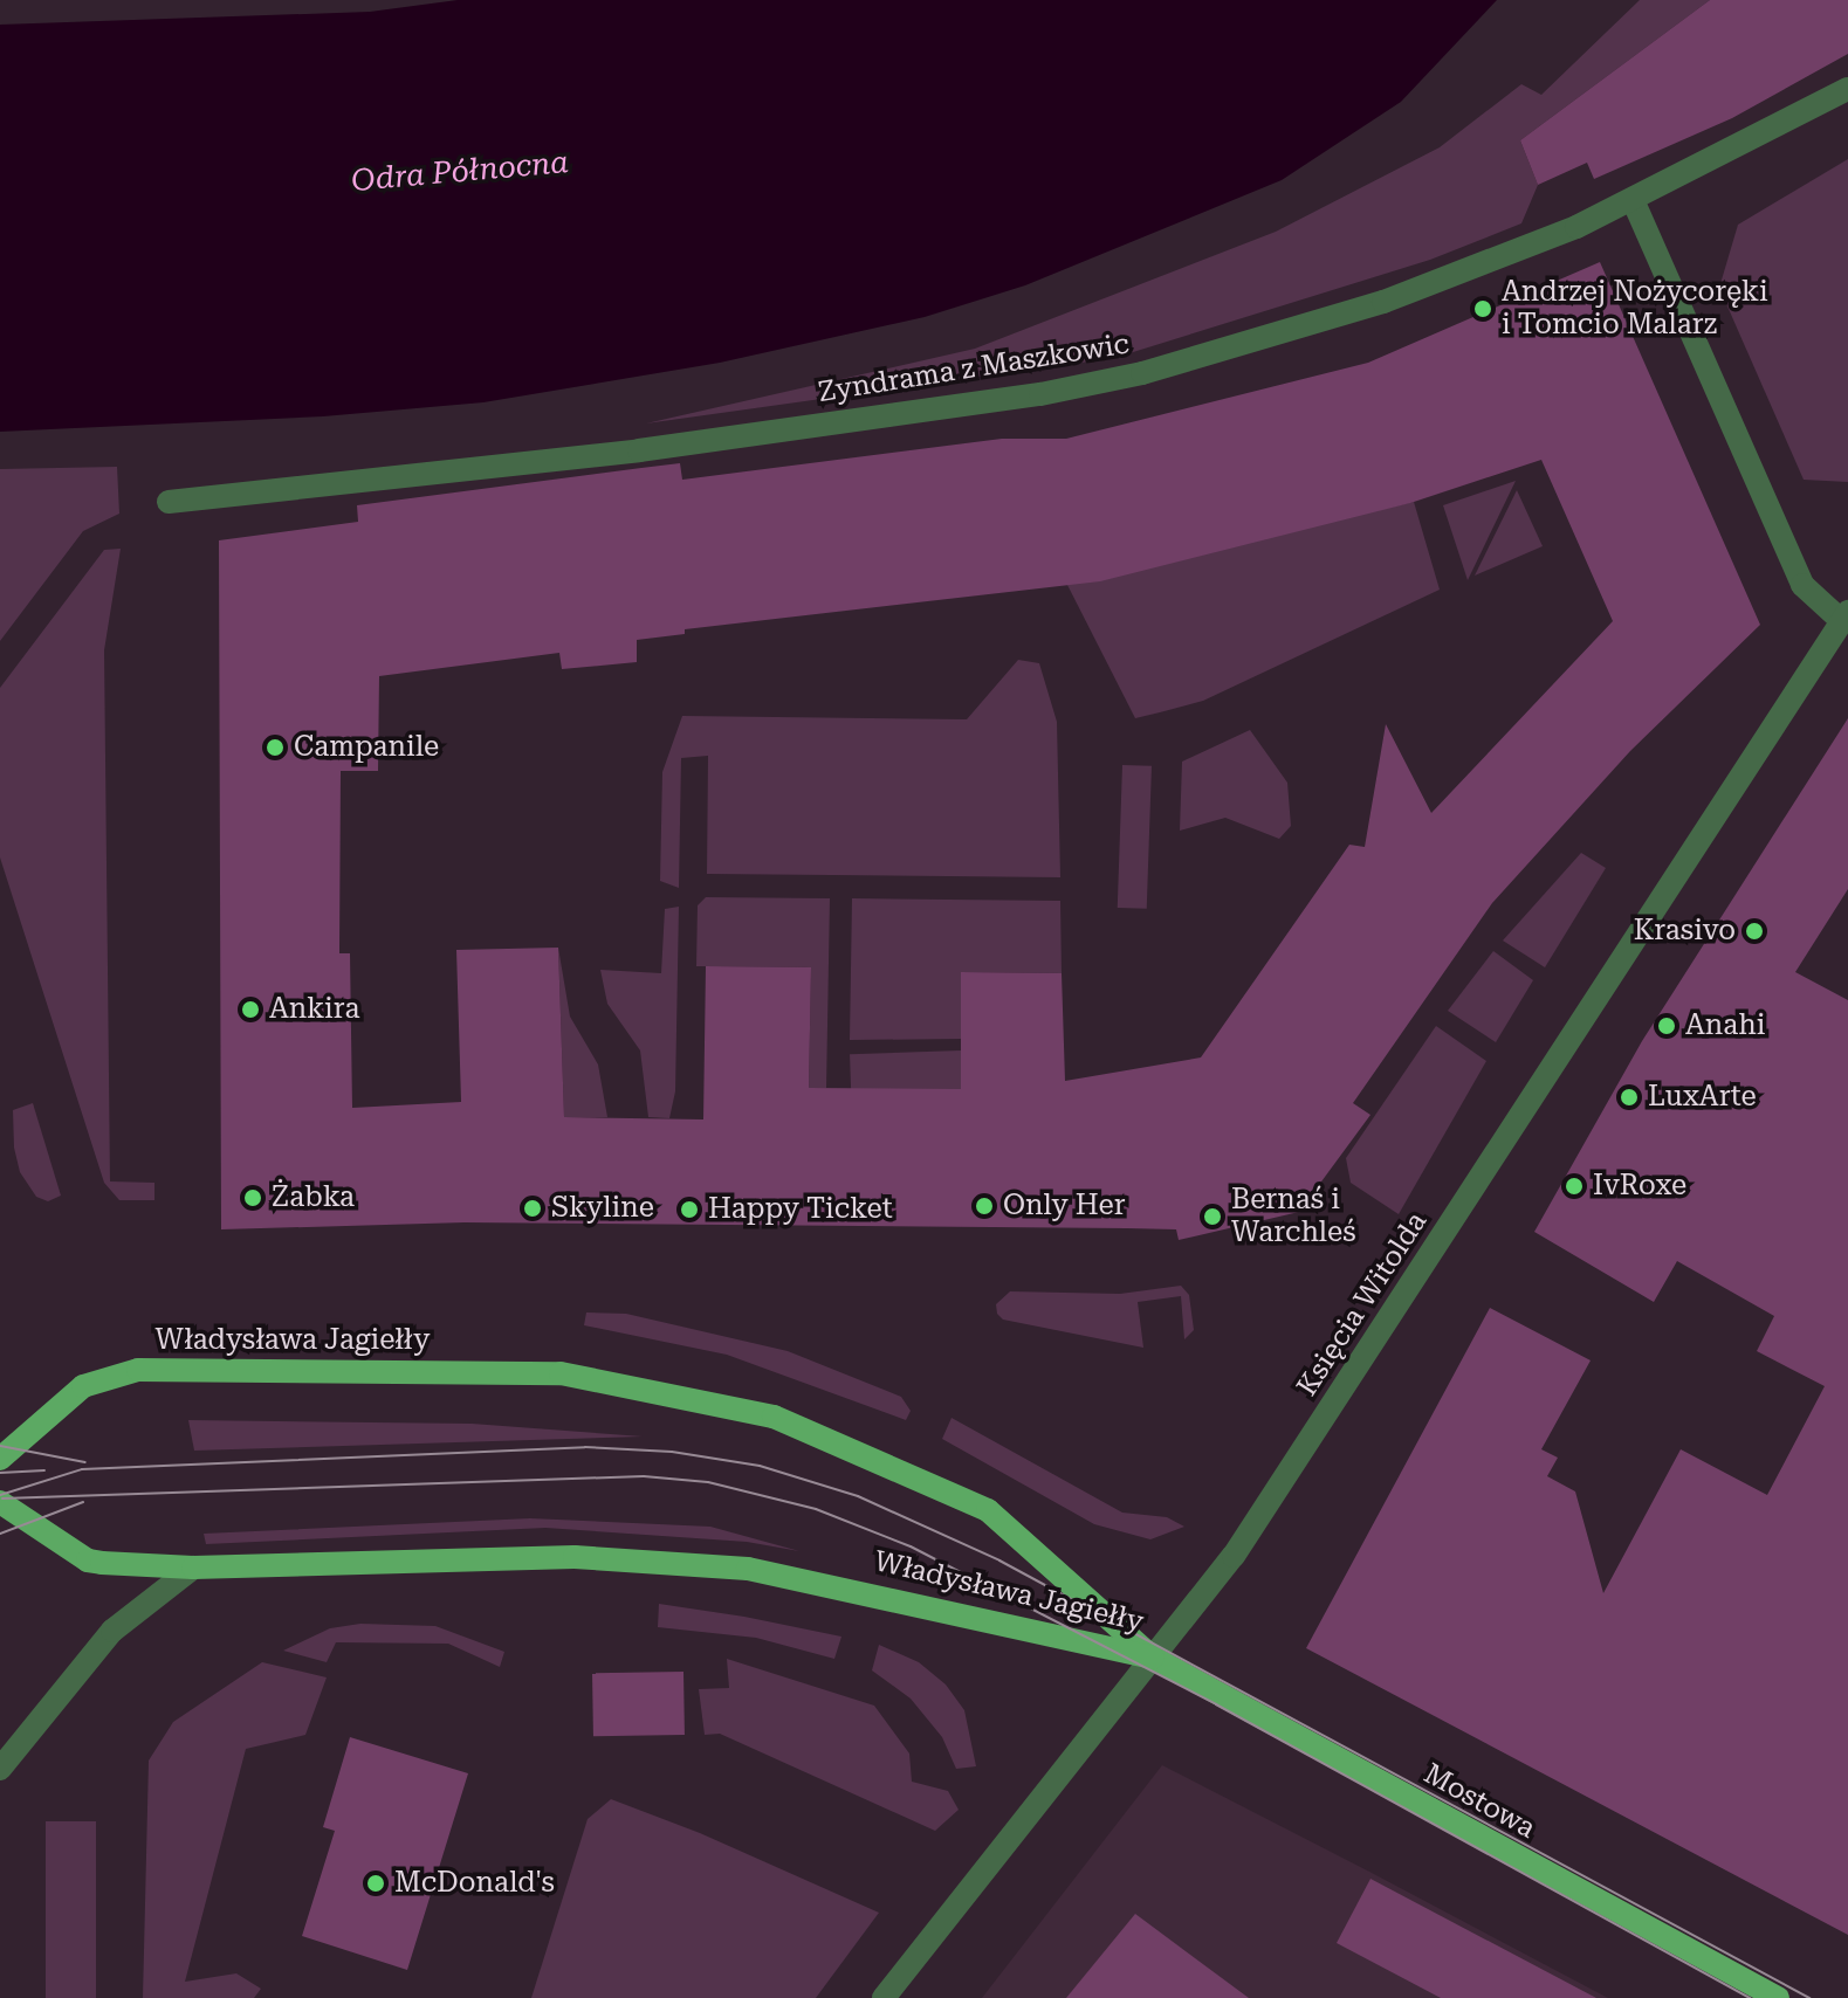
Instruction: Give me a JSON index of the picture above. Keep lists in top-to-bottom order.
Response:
{
  "streets": {
    "main road": ["Władysława Jagiełły", "Mostowa"],
    "street": ["Zyndrama z Maszkowic", "Księcia Witolda"]
  },
  "crossings": [
    ["Księcia Witolda", "Władysława Jagiełły"],
    ["Księcia Witolda", "Mostowa"],
    ["Władysława Jagiełły", "Mostowa"]
  ],
  "water": ["Odra Północna"],
  "places": [
    "Andrzej Nożycoręki i Tomcio Malarz",
    "Campanile",
    "Krasivo",
    "Ankira",
    "Anahi",
    "LuxArte",
    "IvRoxe",
    "Żabka",
    "Only Her",
    "Skyline",
    "Happy Ticket",
    "Bernaś i Warchleś",
    "McDonald's"
  ]
}
